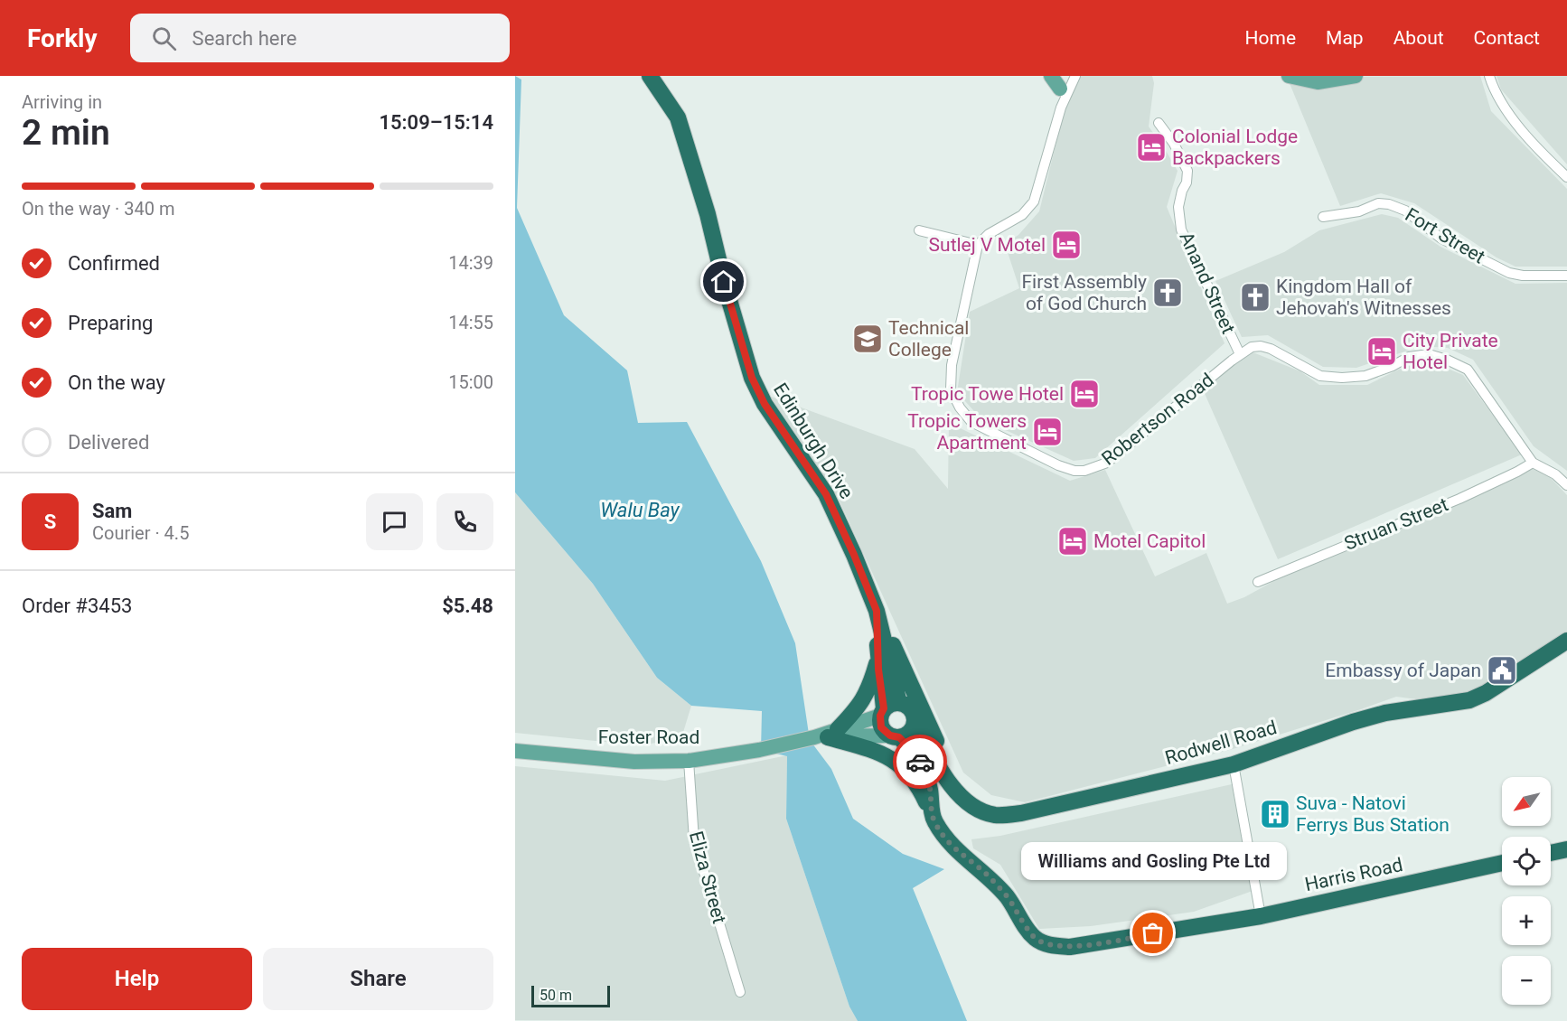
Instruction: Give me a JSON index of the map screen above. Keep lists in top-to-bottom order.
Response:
{
  "streets": {
    "highway": ["Edinburgh Drive", "Rodwell Road", "Harris Road"],
    "main road": ["Foster Road"],
    "street": [
      "Fort Street",
      "Anand Street",
      "Robertson Road",
      "Struan Street",
      "Eliza Street"
    ]
  },
  "crossings": [
    ["Anand Street", "Robertson Road"],
    ["Robertson Road", "Struan Street"],
    ["Edinburgh Drive", "Foster Road"],
    ["Edinburgh Drive", "Rodwell Road"],
    ["Edinburgh Drive", "Harris Road"],
    ["Foster Road", "Rodwell Road"],
    ["Foster Road", "Harris Road"],
    ["Foster Road", "Eliza Street"],
    ["Rodwell Road", "Harris Road"]
  ],
  "water": ["Walu Bay"],
  "places": {
    "hotel": [
      "Colonial Lodge Backpackers",
      "Sutlej V Motel",
      "City Private Hotel",
      "Tropic Towe Hotel",
      "Tropic Towers Apartment",
      "Motel Capitol"
    ],
    "church": ["First Assembly of God Church", "Kingdom Hall of Jehovah's Witnesses"],
    "school or university": ["Technical College"],
    "public building": ["Embassy of Japan"],
    "building": ["Suva - Natovi Ferrys Bus Station"],
    "other": ["Williams and Gosling Pte Ltd"]
  },
  "scale_bar": "50 m",
  "north": "bottom left",
  "page": {
    "header": "Forkly",
    "search": "Search here",
    "nav": [
      "Home",
      "Map",
      "About",
      "Contact"
    ],
    "heading": ["2 min", "Arriving in", "15:09–15:14"],
    "panel": [
      "Sam",
      "Courier · 4.5",
      "Order #3453",
      "$5.48"
    ],
    "bar": "On the way · 340 m",
    "list": [
      ["Confirmed", "14:39"],
      ["Preparing", "14:55"],
      ["On the way", "15:00"],
      "Delivered"
    ],
    "round": "S",
    "map_buttons": ["+", "−"],
    "bubble": "Williams and Gosling Pte Ltd",
    "buttons": ["Help", "Share"],
    "scale": "50 m"
  }
}
